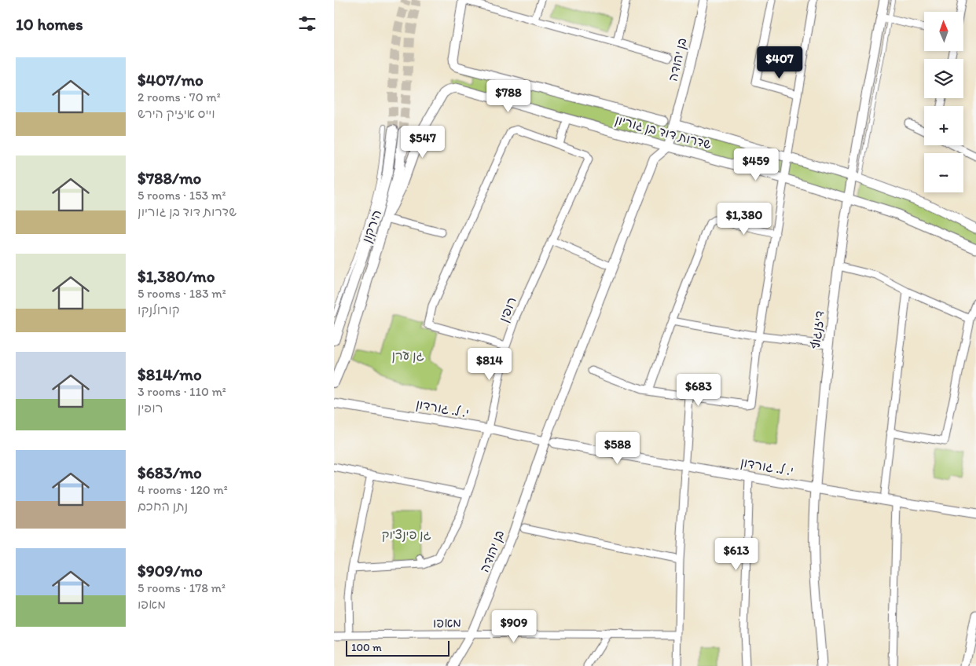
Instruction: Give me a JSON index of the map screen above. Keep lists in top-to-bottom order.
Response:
{
  "streets": {
    "main road": ["הירקון"],
    "street": [
      "בן יהודה",
      "שדרות דוד בן גוריון",
      "רופין",
      "דיזנגוף",
      "י. ל. גורדון",
      "מאפו"
    ]
  },
  "crossings": [
    ["בן יהודה", "שדרות דוד בן גוריון"],
    ["בן יהודה", "י. ל. גורדון"],
    ["בן יהודה", "מאפו"],
    ["שדרות דוד בן גוריון", "הירקון"],
    ["שדרות דוד בן גוריון", "דיזנגוף"],
    ["רופין", "י. ל. גורדון"],
    ["דיזנגוף", "י. ל. גורדון"]
  ],
  "parks": ["גן ערן", "גן פינצ'וק"],
  "scale_bar": "100 m",
  "north": "top",
  "page": {
    "heading": "10 homes",
    "map_buttons": ["+", "−"],
    "price": [
      "$407",
      "$788",
      "$547",
      "$459",
      "$1,380",
      "$814",
      "$683",
      "$588",
      "$613",
      "$909"
    ],
    "list": [
      {
        "name": "$407/mo",
        "note": "2 rooms · 70 m² · וייס איזיק הירש"
      },
      {
        "name": "$788/mo",
        "note": "5 rooms · 153 m² · שדרות דוד בן גוריון"
      },
      {
        "name": "$1,380/mo",
        "note": "5 rooms · 183 m² · קורולנקו"
      },
      {
        "name": "$814/mo",
        "note": "3 rooms · 110 m² · רופין"
      },
      {
        "name": "$683/mo",
        "note": "4 rooms · 120 m² · נתן החכם"
      },
      {
        "name": "$909/mo",
        "note": "5 rooms · 178 m² · מאפו"
      }
    ],
    "scale": "100 m"
  }
}
